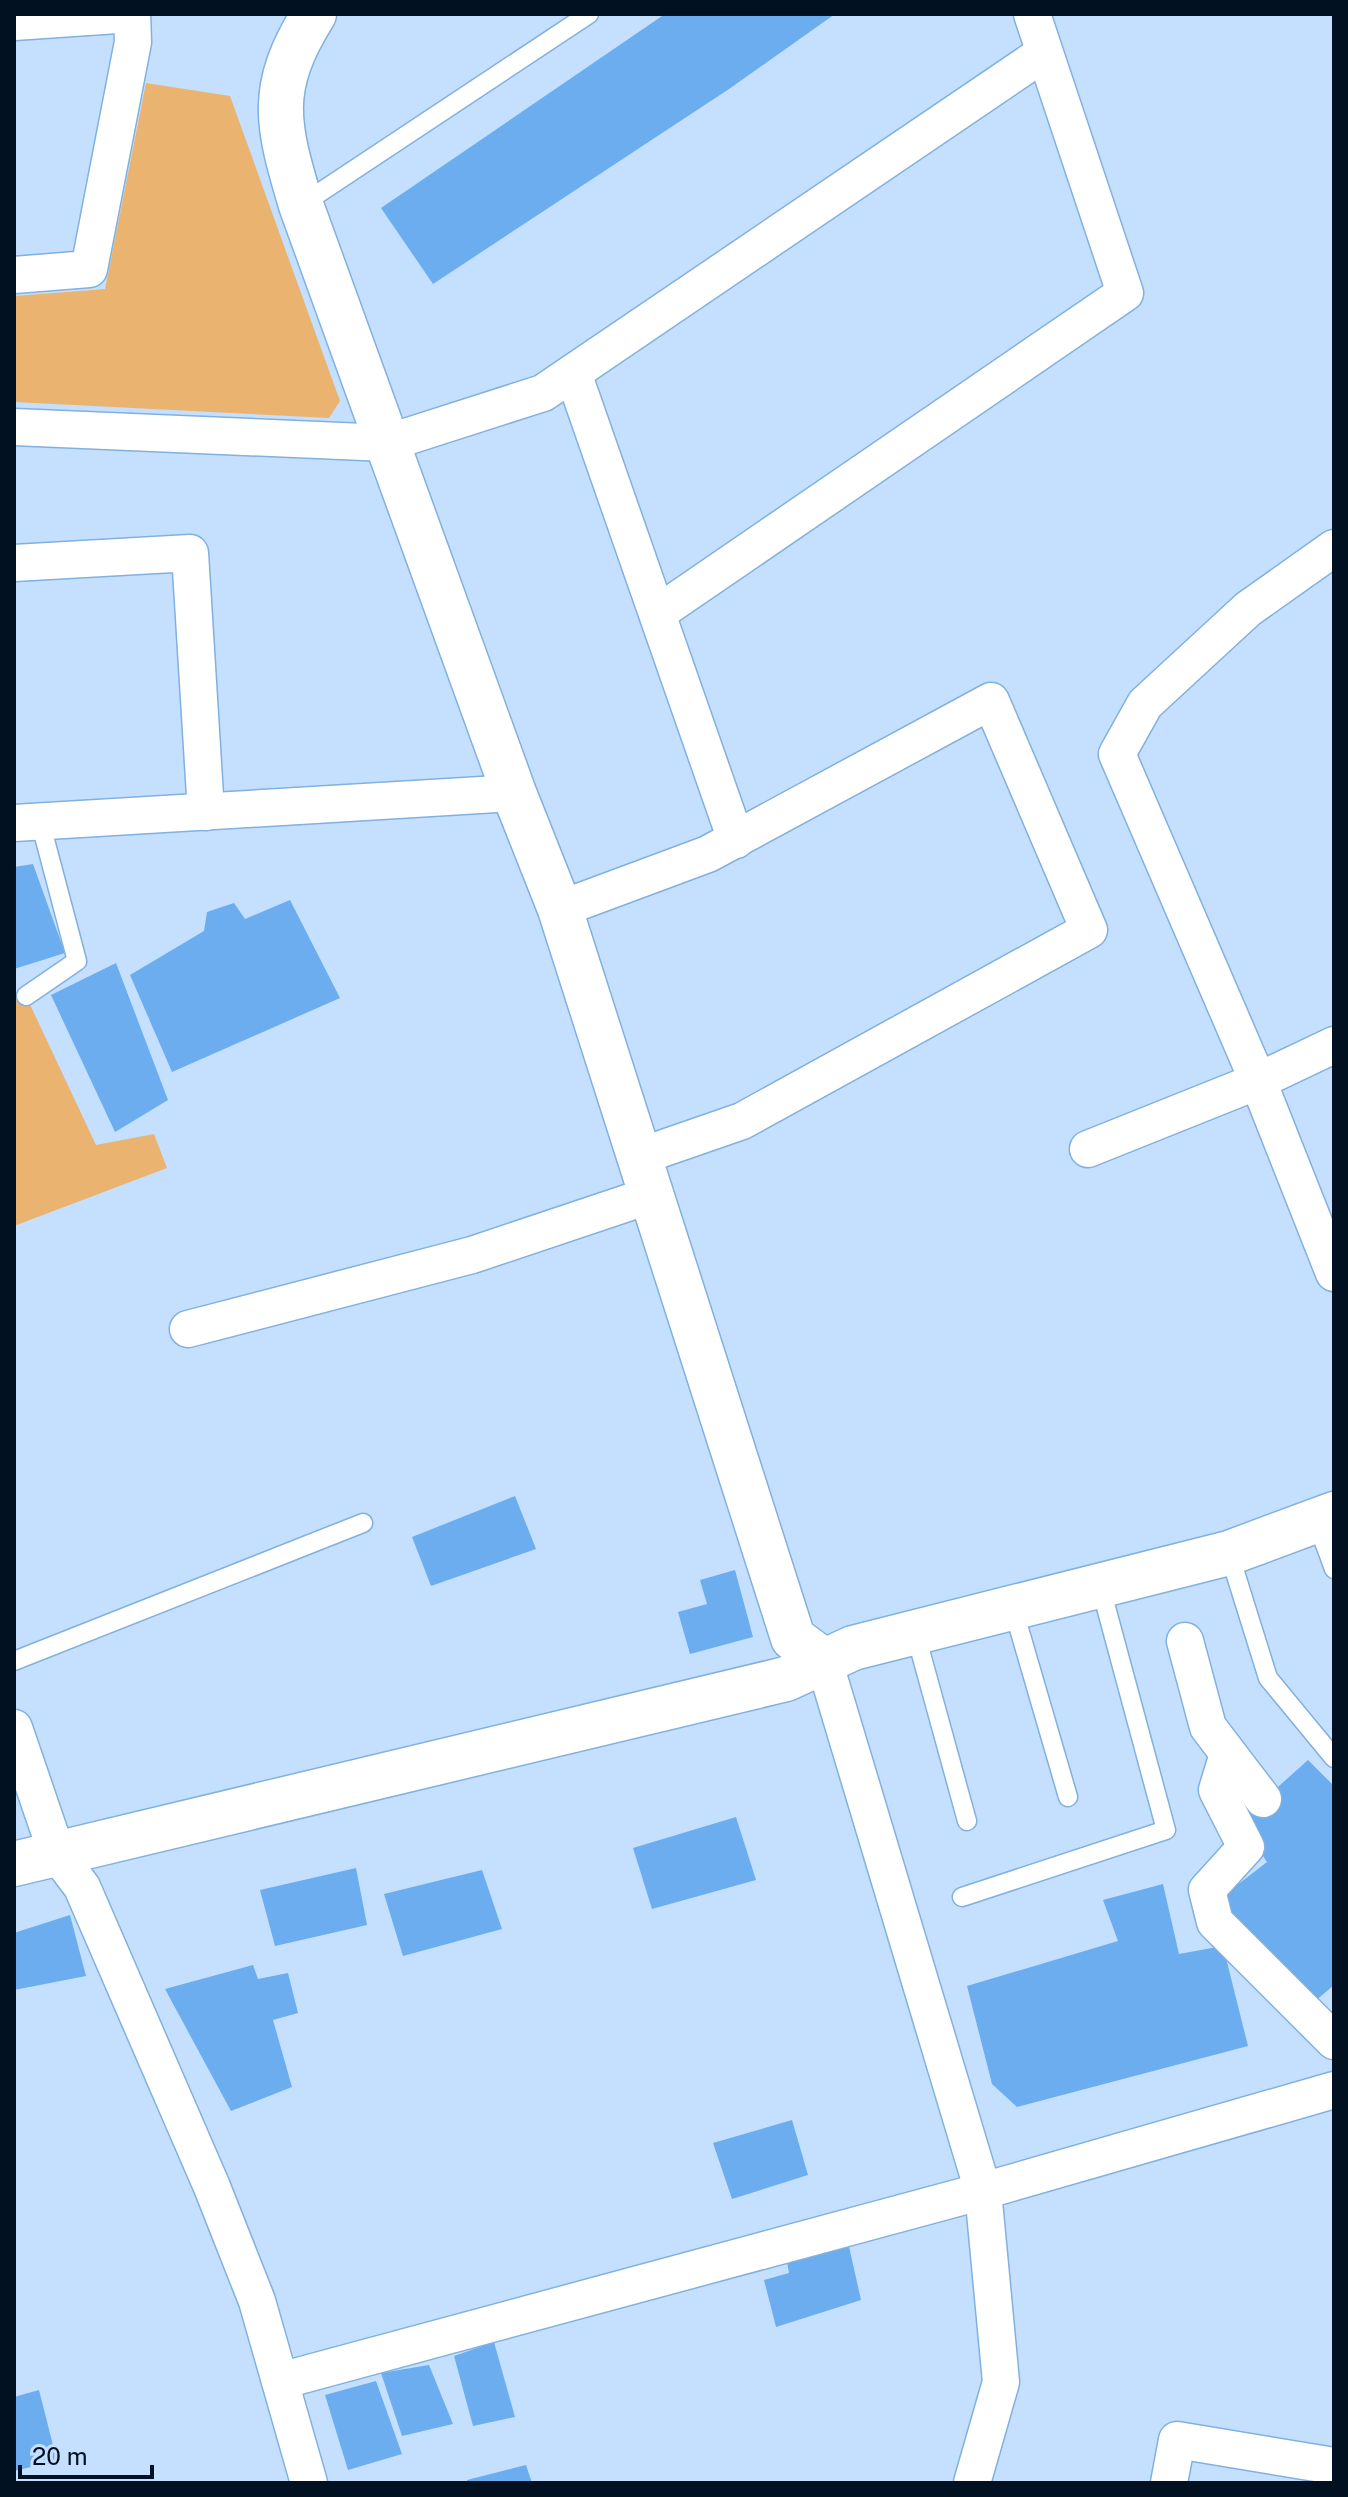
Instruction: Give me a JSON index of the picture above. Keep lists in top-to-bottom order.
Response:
{
  "scale_bar": "20 m"
}
